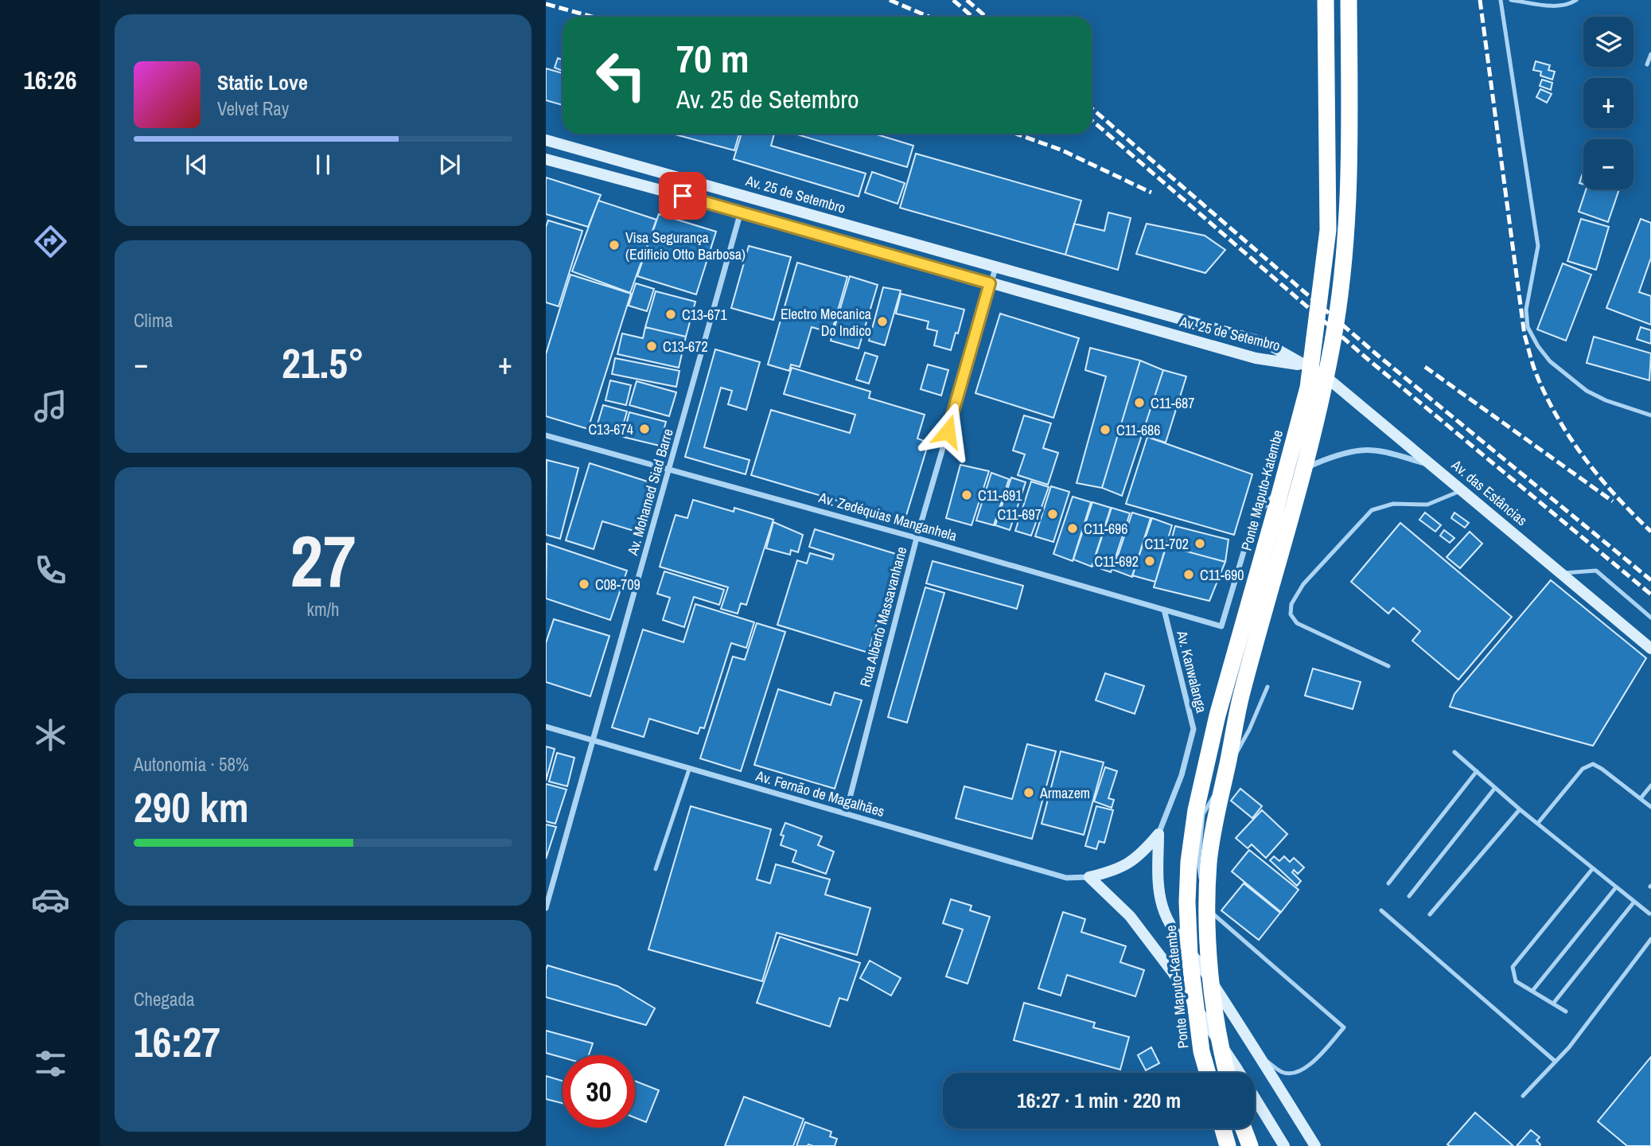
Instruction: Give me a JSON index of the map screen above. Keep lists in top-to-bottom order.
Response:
{
  "streets": {
    "highway": ["Ponte Maputo-Katembe"],
    "main road": ["Av. 25 de Setembro", "Av. das Estâncias"],
    "street": [
      "Av. Mohamed Siad Barre",
      "Av. Zedéquias Manganhela",
      "Rua Alberto Massavanhane",
      "Av. Kanwalanga",
      "Av. Fernão de Magalhães"
    ]
  },
  "crossings": [
    ["Av. 25 de Setembro", "Av. Mohamed Siad Barre"],
    ["Av. 25 de Setembro", "Av. das Estâncias"],
    ["Av. 25 de Setembro", "Rua Alberto Massavanhane"],
    ["Av. Mohamed Siad Barre", "Av. Zedéquias Manganhela"],
    ["Av. Mohamed Siad Barre", "Av. Fernão de Magalhães"],
    ["Av. das Estâncias", "Av. Zedéquias Manganhela"],
    ["Av. Zedéquias Manganhela", "Rua Alberto Massavanhane"],
    ["Av. Zedéquias Manganhela", "Av. Kanwalanga"],
    ["Rua Alberto Massavanhane", "Av. Fernão de Magalhães"]
  ],
  "places": [
    "Visa Segurança (Edificio Otto Barbosa)",
    "C13-671",
    "Electro Mecanica Do Indico",
    "C13-672",
    "C11-687",
    "C13-674",
    "C11-686",
    "C11-691",
    "C11-697",
    "C11-696",
    "C11-702",
    "C11-692",
    "C11-690",
    "C08-709",
    "Armazem"
  ],
  "page": {
    "tabs": "16:26",
    "map_buttons": ["+", "−"],
    "turn": ["70 m", "Av. 25 de Setembro"],
    "song": ["Static Love", "Velvet Ray"],
    "tile": [
      "Clima",
      ["27", "km/h"],
      ["Autonomia · 58%", "290 km"],
      ["Chegada", "16:27"]
    ],
    "heat": ["−", "21.5°", "+"],
    "limit": "30",
    "trip": "16:27 · 1 min · 220 m"
  }
}
